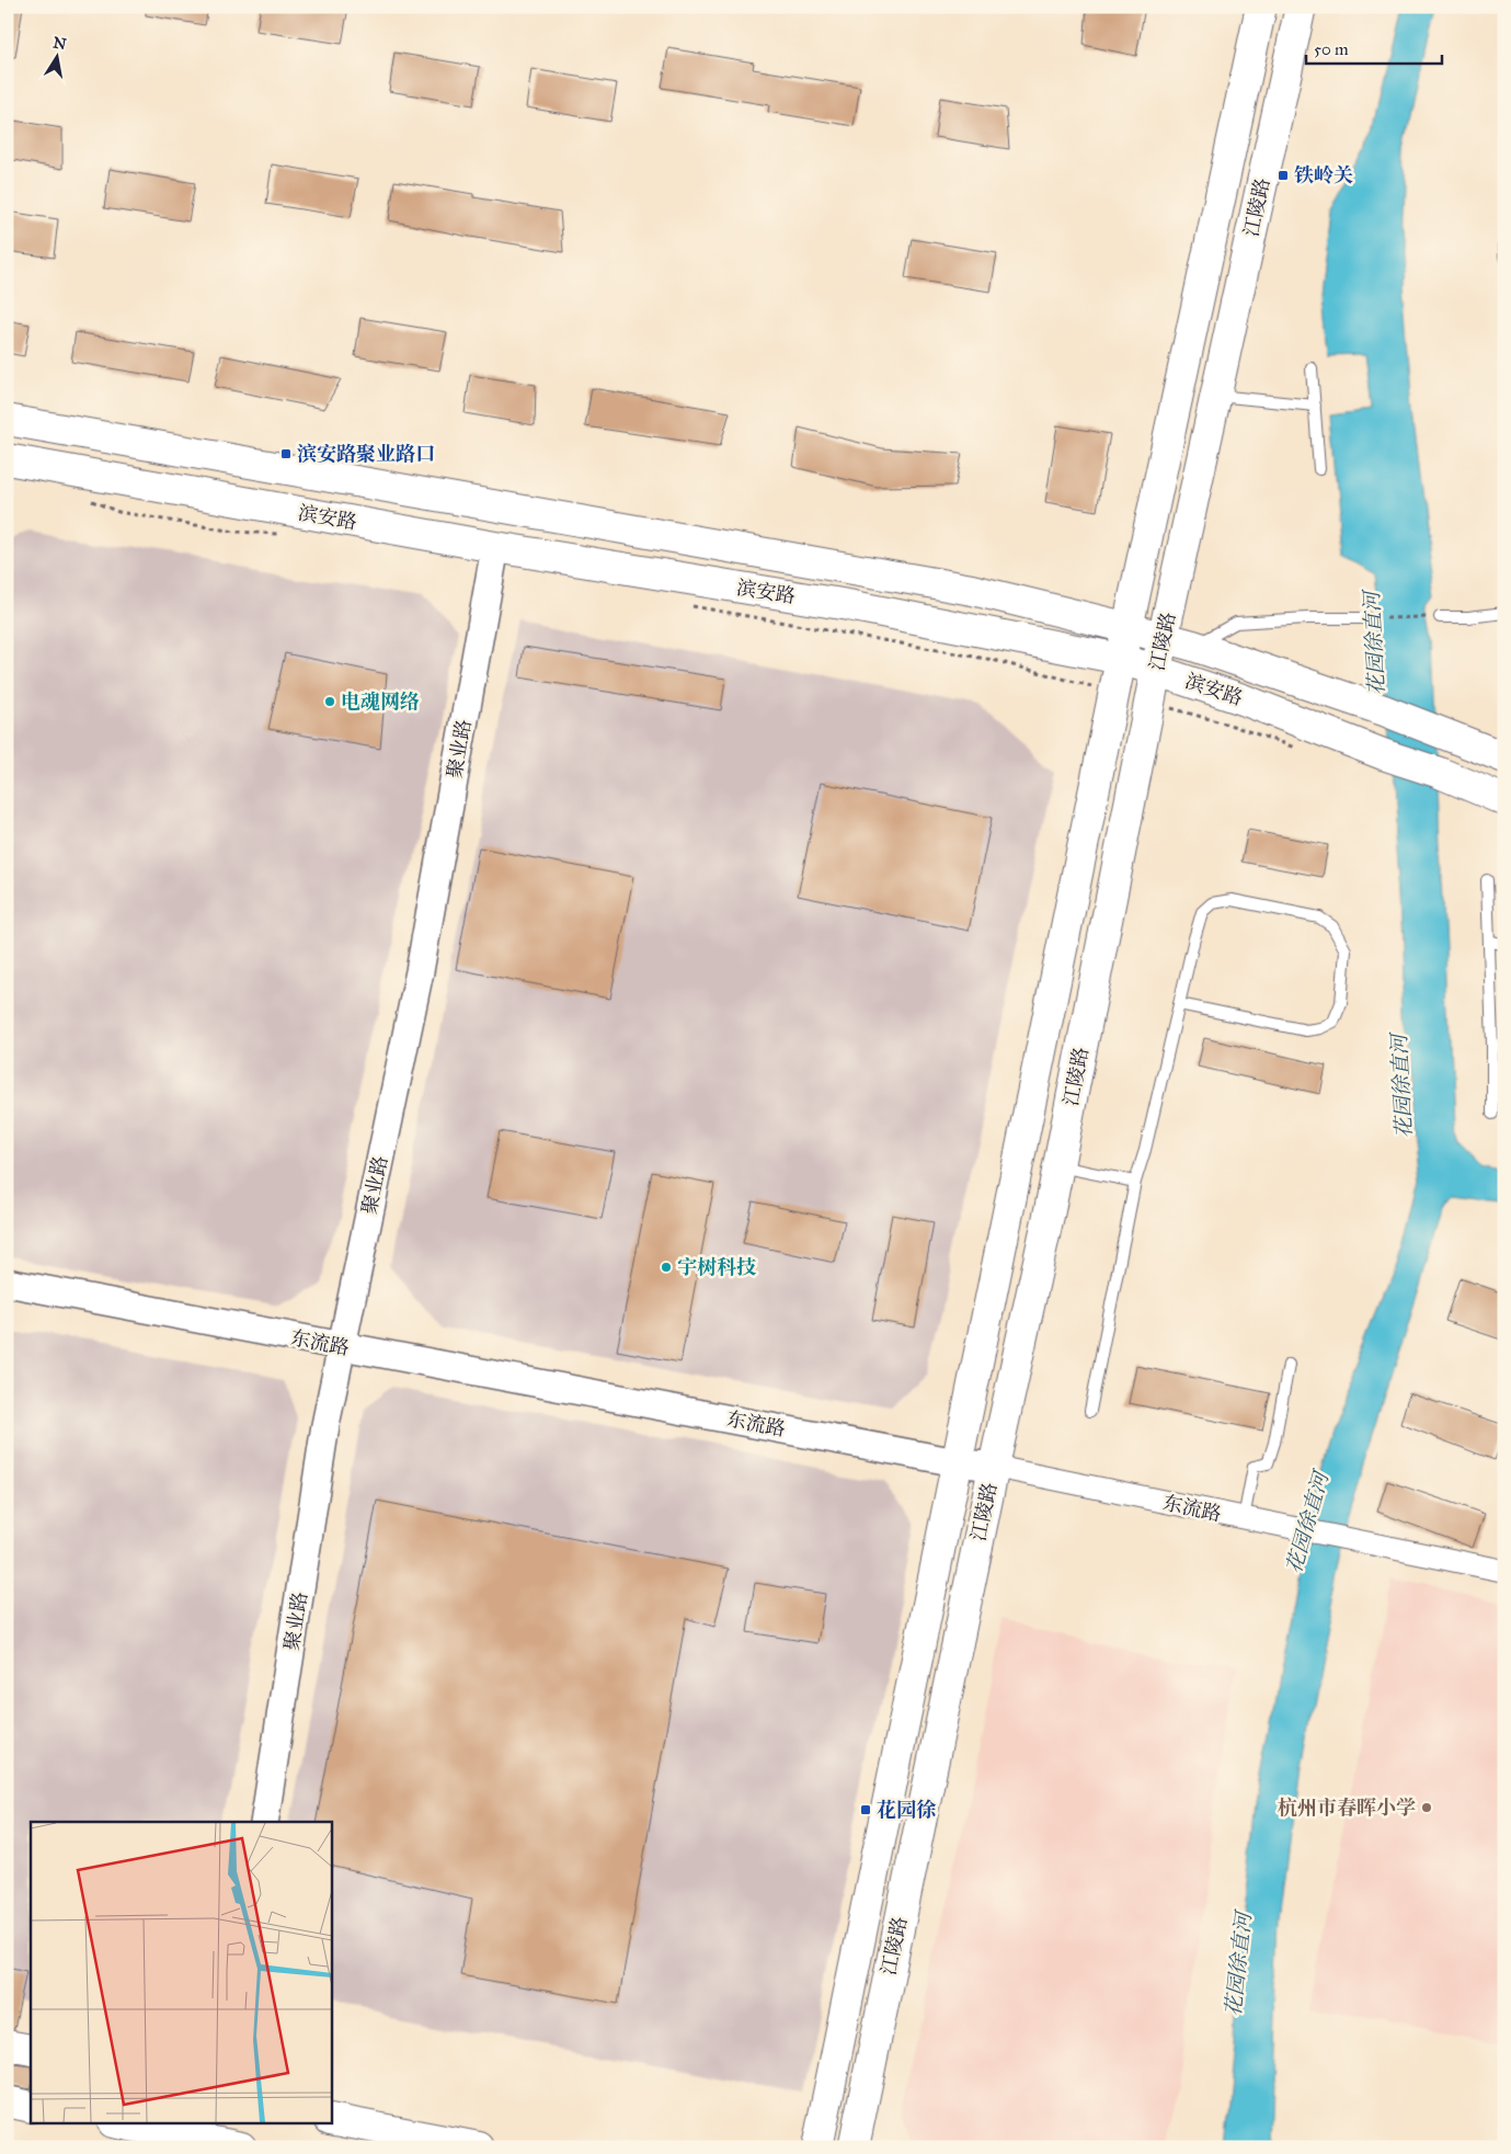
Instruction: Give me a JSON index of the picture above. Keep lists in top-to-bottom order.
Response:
{
  "streets": {
    "main road": ["江陵路", "滨安路"],
    "street": ["聚业路", "东流路"]
  },
  "crossings": [
    ["江陵路", "滨安路"],
    ["江陵路", "东流路"],
    ["滨安路", "聚业路"],
    ["聚业路", "东流路"]
  ],
  "water": ["花园徐直河"],
  "places": {
    "transit": ["铁岭关", "滨安路聚业路口", "花园徐"],
    "other": ["电魂网络", "宇树科技", "杭州市春晖小学"]
  },
  "scale_bar": "50 m",
  "north": "top"
}
